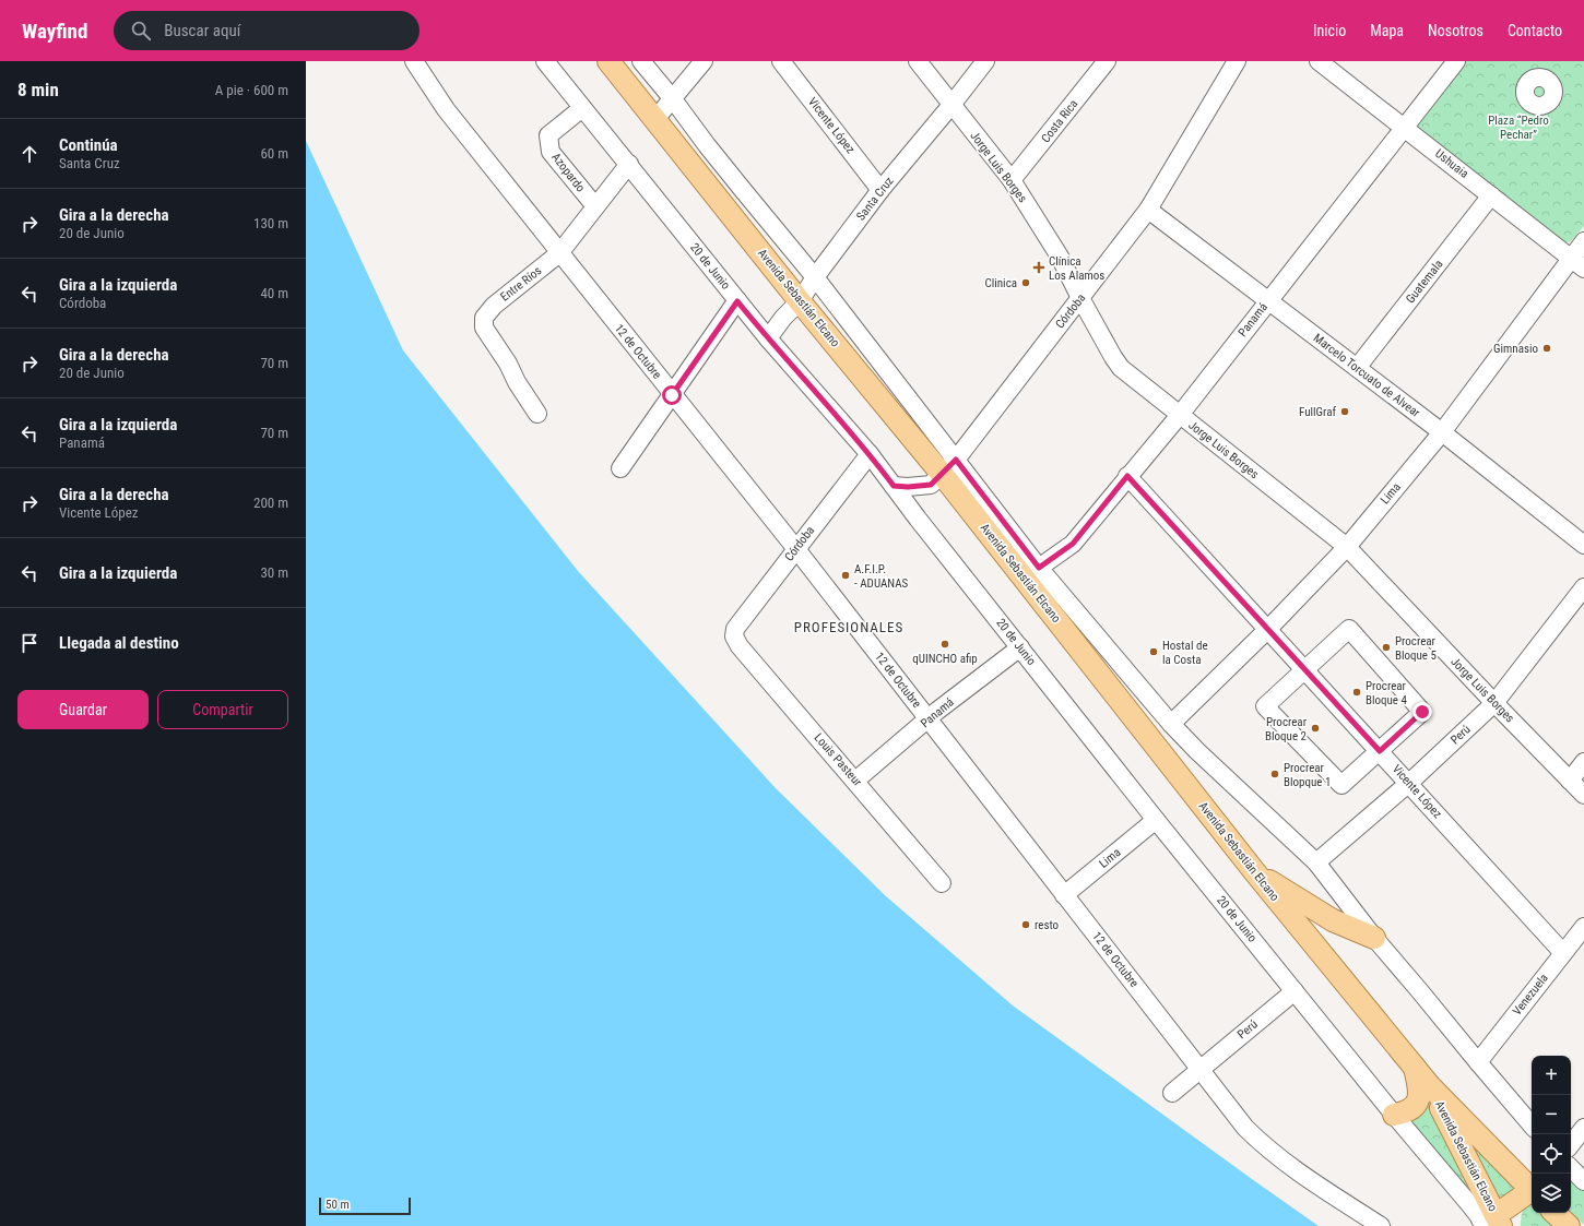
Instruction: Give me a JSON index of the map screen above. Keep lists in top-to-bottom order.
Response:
{
  "streets": {
    "main road": ["Avenida Sebastián Elcano"],
    "street": [
      "Costa Rica",
      "Vicente López",
      "Ushuaia",
      "Jorge Luis Borges",
      "Azopardo",
      "Santa Cruz",
      "20 de Junio",
      "Guatemala",
      "Entre Ríos",
      "Córdoba",
      "Panamá",
      "12 de Octubre",
      "Marcelo Torcuato de Alvear",
      "Lima",
      "Perú",
      "Louis Pasteur",
      "Venezuela"
    ]
  },
  "crossings": [
    ["Costa Rica", "Jorge Luis Borges"],
    ["Vicente López", "Santa Cruz"],
    ["Vicente López", "Panamá"],
    ["Vicente López", "Lima"],
    ["Vicente López", "Perú"],
    ["Vicente López", "Venezuela"],
    ["Ushuaia", "Guatemala"],
    ["Ushuaia", "Panamá"],
    ["Ushuaia", "Lima"],
    ["Jorge Luis Borges", "Santa Cruz"],
    ["Jorge Luis Borges", "Córdoba"],
    ["Jorge Luis Borges", "Panamá"],
    ["Jorge Luis Borges", "Lima"],
    ["Jorge Luis Borges", "Perú"],
    ["Azopardo", "20 de Junio"],
    ["Azopardo", "Entre Ríos"],
    ["Santa Cruz", "20 de Junio"],
    ["Santa Cruz", "Avenida Sebastián Elcano"],
    ["20 de Junio", "Entre Ríos"],
    ["20 de Junio", "Avenida Sebastián Elcano"],
    ["20 de Junio", "Córdoba"],
    ["20 de Junio", "Panamá"],
    ["20 de Junio", "Lima"],
    ["20 de Junio", "Perú"],
    ["Guatemala", "Marcelo Torcuato de Alvear"],
    ["Entre Ríos", "12 de Octubre"],
    ["Avenida Sebastián Elcano", "Córdoba"],
    ["Córdoba", "12 de Octubre"],
    ["Córdoba", "Marcelo Torcuato de Alvear"],
    ["Córdoba", "Louis Pasteur"],
    ["Panamá", "12 de Octubre"],
    ["Panamá", "Marcelo Torcuato de Alvear"],
    ["Panamá", "Louis Pasteur"],
    ["12 de Octubre", "Lima"],
    ["12 de Octubre", "Perú"],
    ["Marcelo Torcuato de Alvear", "Lima"]
  ],
  "districts": ["PROFESIONALES"],
  "parks": ["Plaza “Pedro Pechar”"],
  "places": {
    "health": ["Clínica Los Alamos"],
    "other": [
      "Clinica",
      "Gimnasio",
      "FullGraf",
      "A.F.I.P. - ADUANAS",
      "qUINCHO afip",
      "Procrear Bloque 5",
      "Hostal de la Costa",
      "Procrear Bloque 4",
      "Procrear Bloque 2",
      "Procrear Blopque 1",
      "resto"
    ]
  },
  "scale_bar": "50 m",
  "page": {
    "header": "Wayfind",
    "search": "Buscar aquí",
    "nav": [
      "Inicio",
      "Mapa",
      "Nosotros",
      "Contacto"
    ],
    "heading": ["8 min", "A pie · 600 m"],
    "list": [
      ["Continúa", "Santa Cruz", "60 m"],
      ["Gira a la derecha", "20 de Junio", "130 m"],
      ["Gira a la izquierda", "Córdoba", "40 m"],
      ["Gira a la derecha", "20 de Junio", "70 m"],
      ["Gira a la izquierda", "Panamá", "70 m"],
      ["Gira a la derecha", "Vicente López", "200 m"],
      ["Gira a la izquierda", "30 m"],
      "Llegada al destino"
    ],
    "buttons": ["Guardar", "Compartir"],
    "map_buttons": ["+", "−"],
    "scale": "50 m"
  }
}
